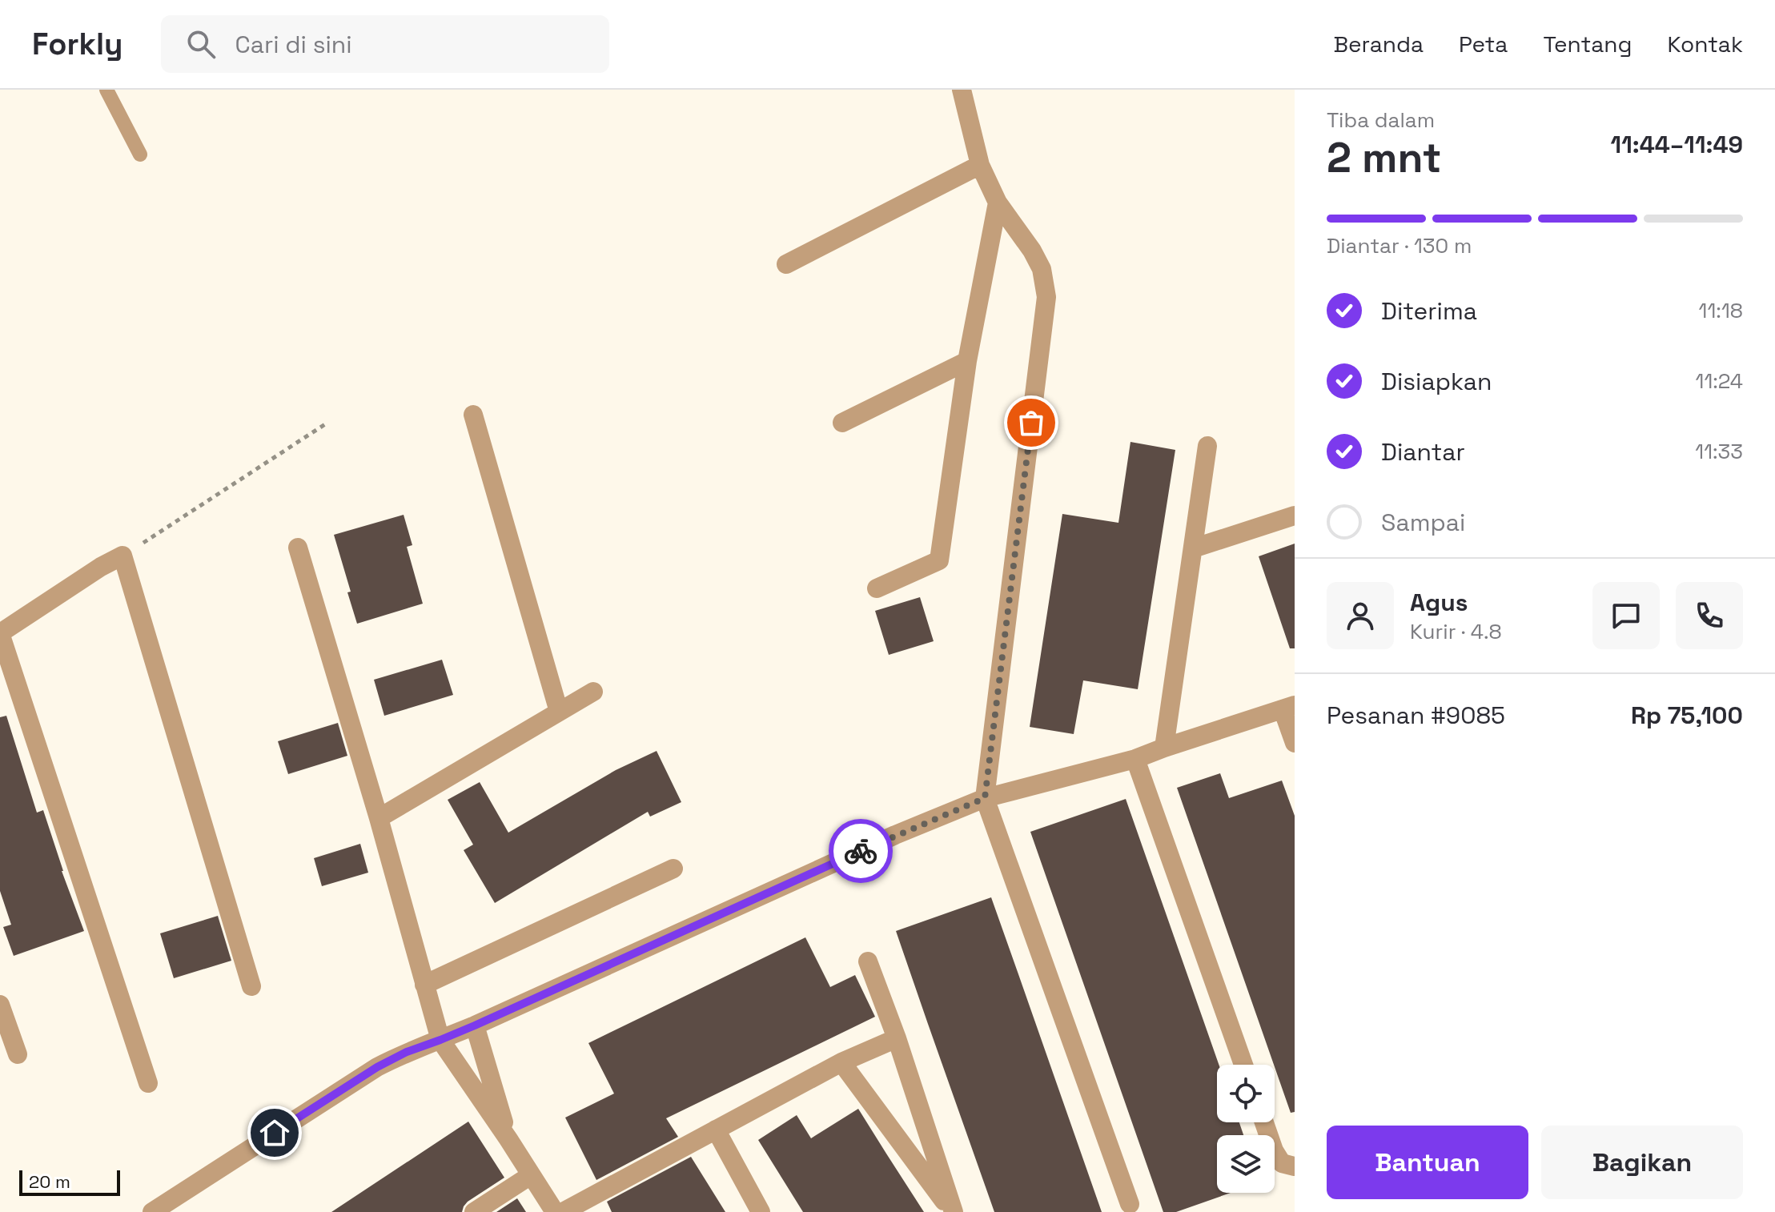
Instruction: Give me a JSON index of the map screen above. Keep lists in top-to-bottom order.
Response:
{
  "scale_bar": "20 m",
  "page": {
    "header": "Forkly",
    "search": "Cari di sini",
    "nav": [
      "Beranda",
      "Peta",
      "Tentang",
      "Kontak"
    ],
    "heading": ["2 mnt", "Tiba dalam", "11:44–11:49"],
    "panel": [
      "Agus",
      "Kurir · 4.8",
      "Pesanan #9085",
      "Rp 75,100"
    ],
    "bar": "Diantar · 130 m",
    "list": [
      ["Diterima", "11:18"],
      ["Disiapkan", "11:24"],
      ["Diantar", "11:33"],
      "Sampai"
    ],
    "buttons": ["Bantuan", "Bagikan"],
    "scale": "20 m"
  }
}
